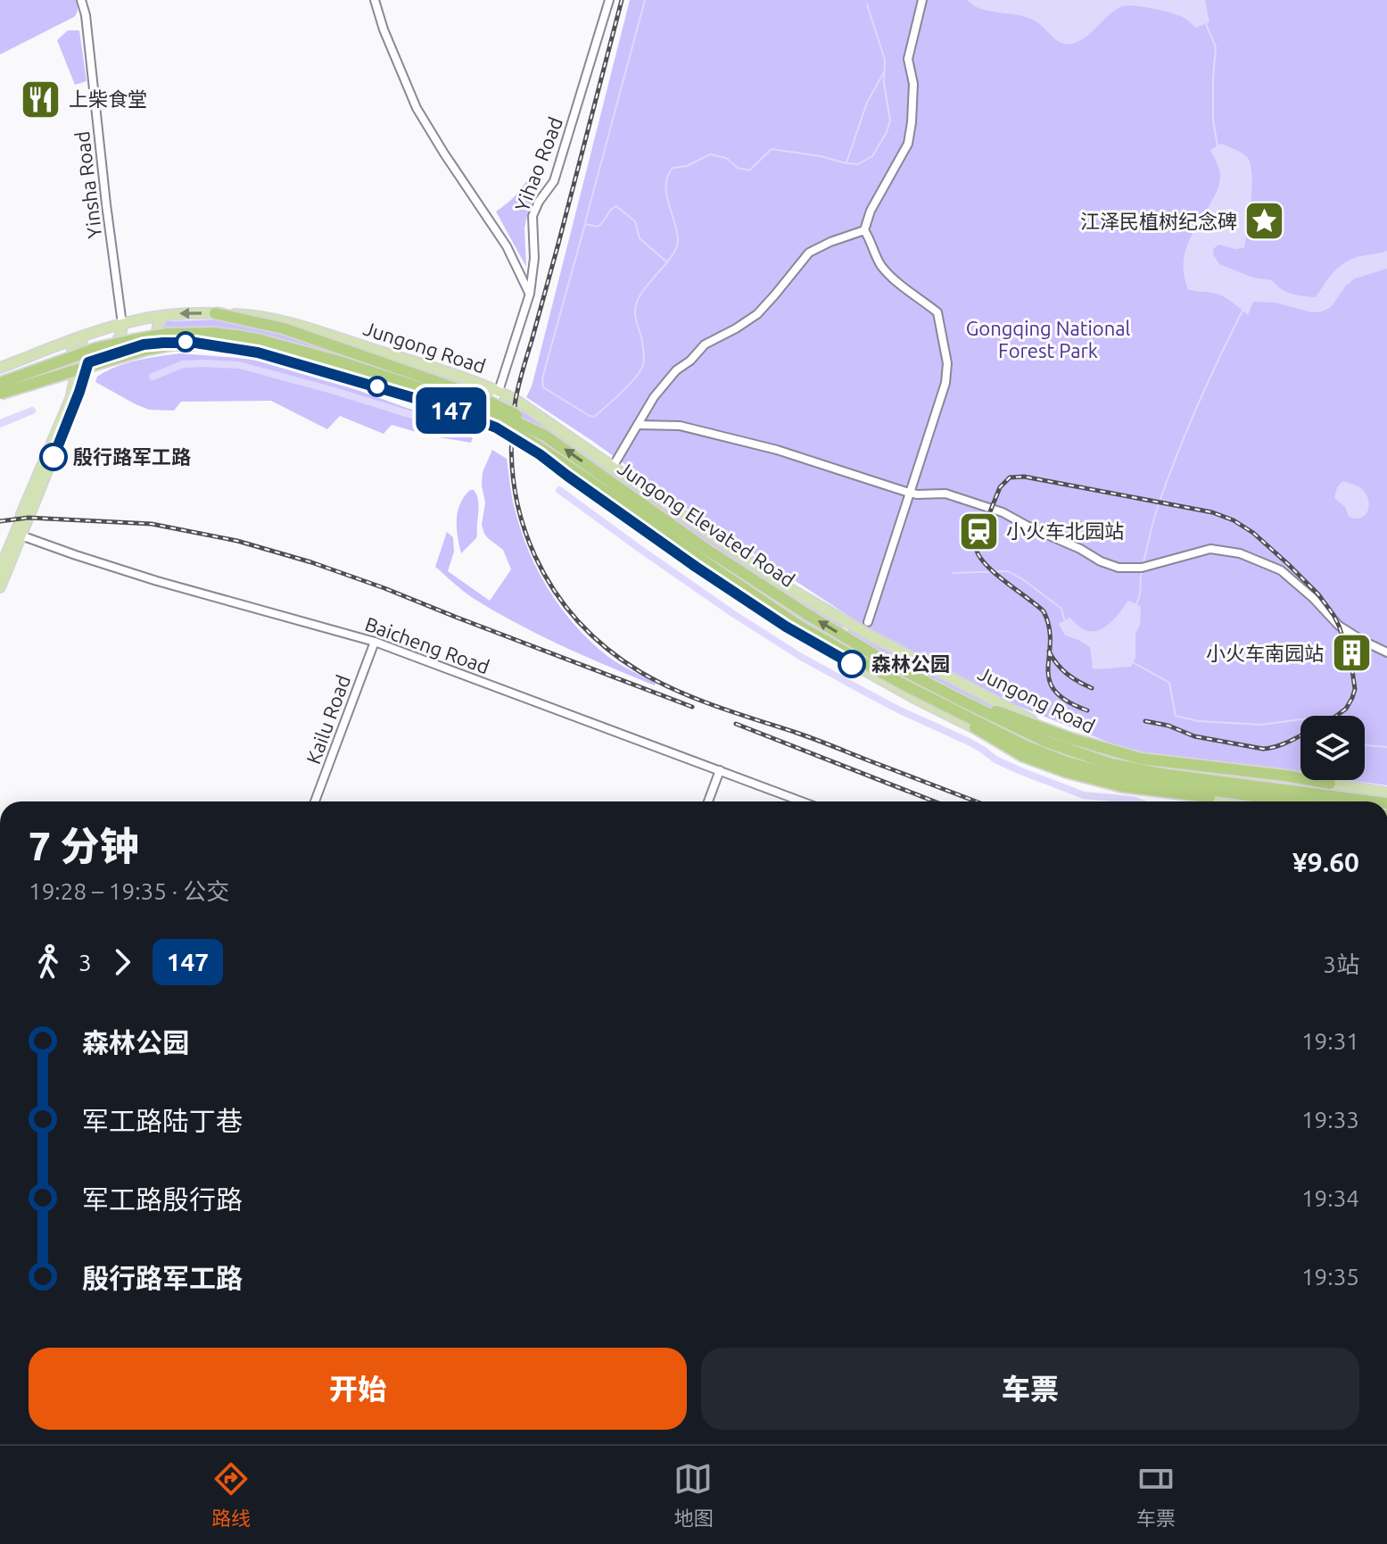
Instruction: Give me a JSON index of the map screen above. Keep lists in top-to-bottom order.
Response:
{
  "streets": {
    "highway": ["Jungong Elevated Road"],
    "main road": ["Jungong Road"],
    "street": [
      "Yihao Road",
      "Yinsha Road",
      "Baicheng Road",
      "Kailu Road"
    ]
  },
  "crossings": [
    ["Yihao Road", "Jungong Road"],
    ["Yinsha Road", "Jungong Road"],
    ["Baicheng Road", "Kailu Road"]
  ],
  "parks": ["Gongqing National Forest Park"],
  "places": {
    "restaurant": ["上柴食堂"],
    "place": ["江泽民植树纪念碑"],
    "other": ["殷行路军工路", "森林公园"],
    "station": ["小火车北园站"],
    "building": ["小火车南园站"]
  },
  "lines": ["bus line 147"],
  "page": {
    "on_map": "147",
    "heading": ["7 分钟", "19:28 – 19:35 · 公交", "¥9.60"],
    "legs": ["3", "147", "3站"],
    "list": [
      {
        "name": "森林公园",
        "value": "19:31"
      },
      {
        "name": "军工路陆丁巷",
        "value": "19:33"
      },
      {
        "name": "军工路殷行路",
        "value": "19:34"
      },
      {
        "name": "殷行路军工路",
        "value": "19:35"
      }
    ],
    "buttons": ["开始", "车票"],
    "tabs": ["路线", "地图", "车票"]
  }
}
